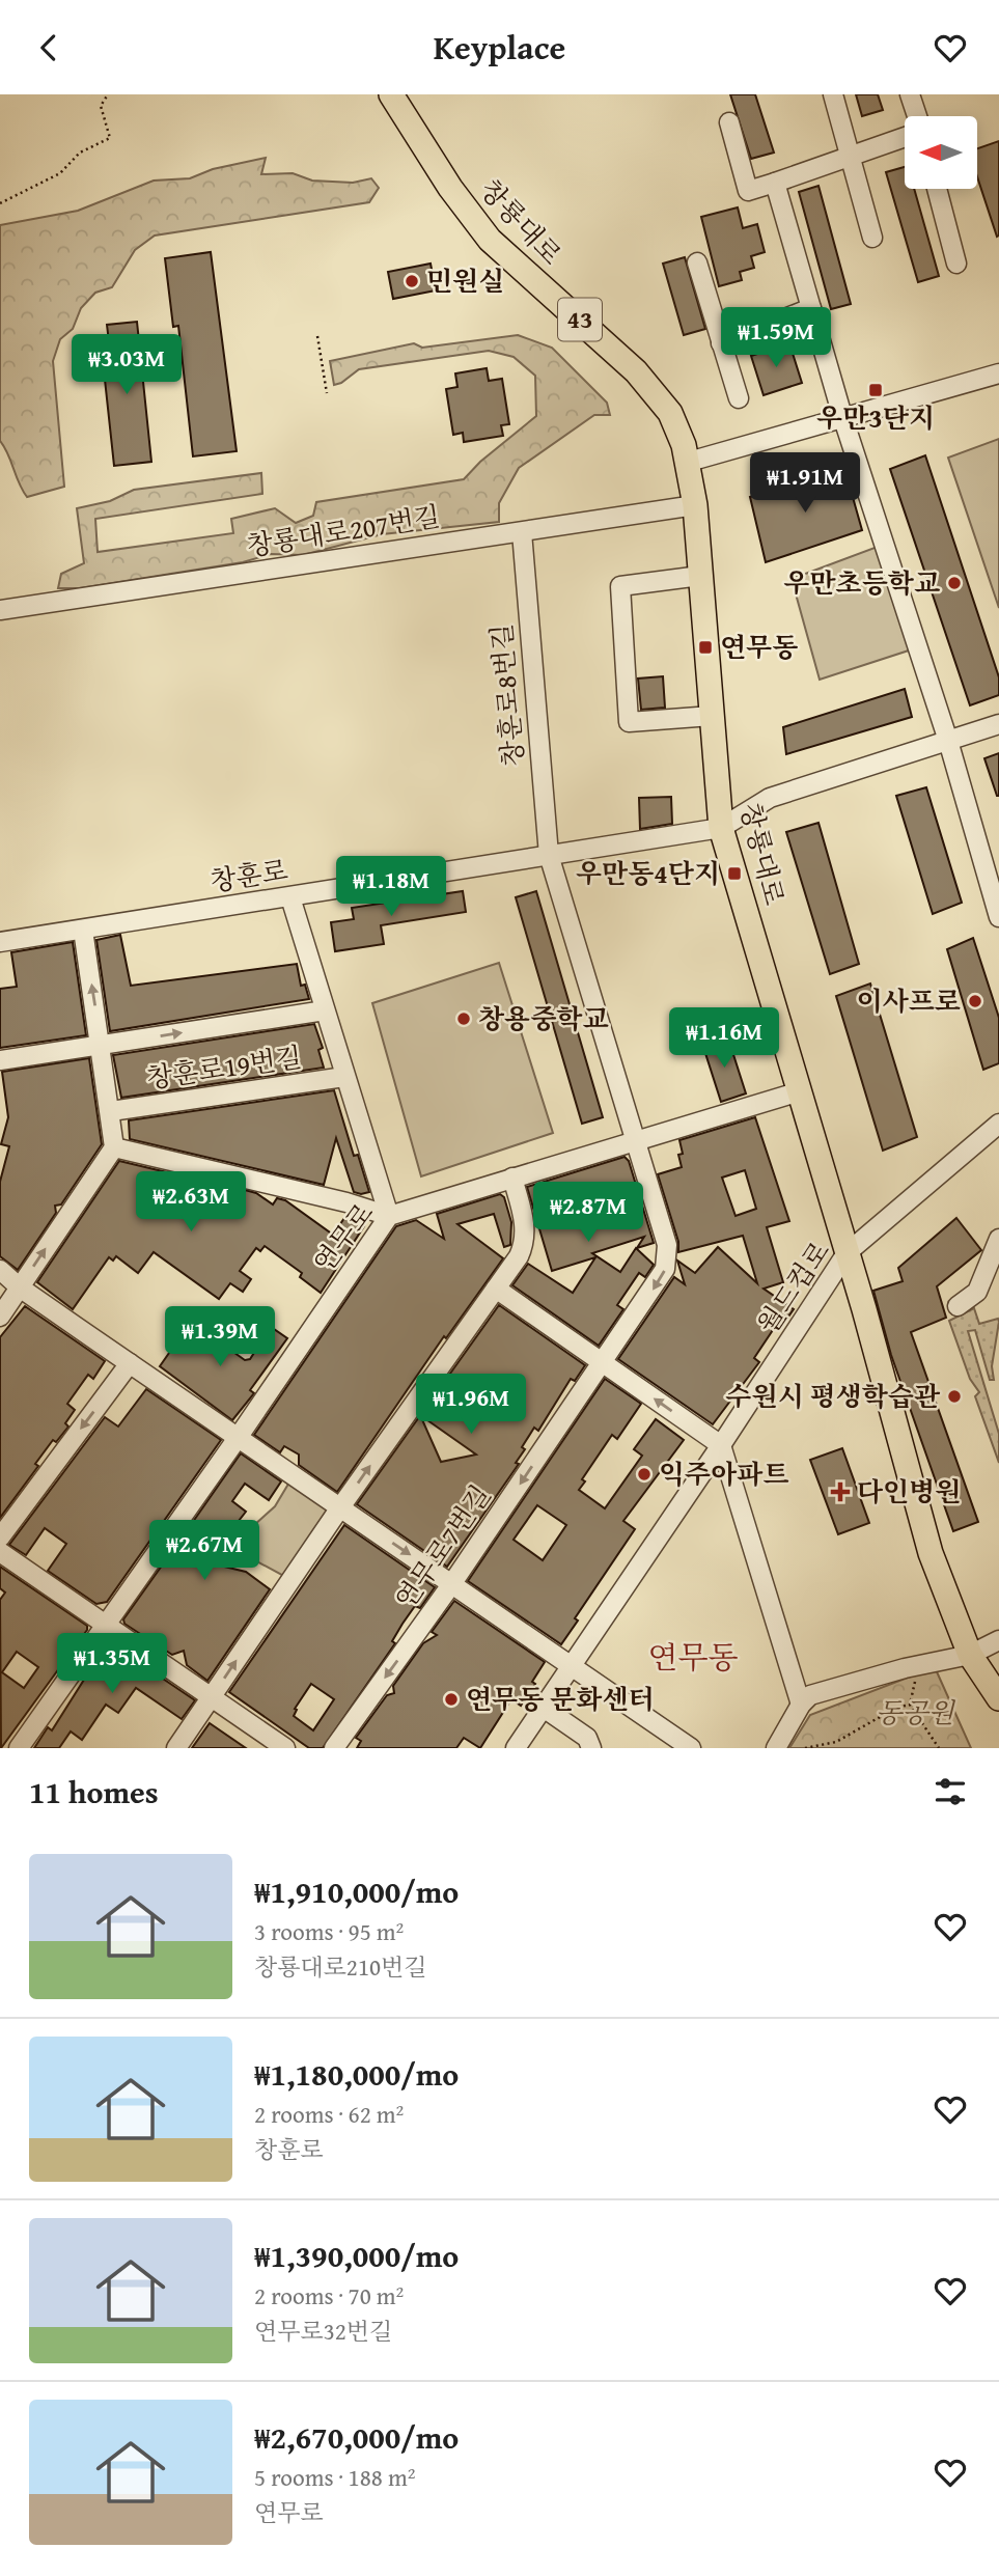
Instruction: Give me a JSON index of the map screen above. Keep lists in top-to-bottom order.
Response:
{
  "streets": {
    "main road": ["창룡대로", "43"],
    "street": [
      "창룡대로207번길",
      "창훈로8번길",
      "창훈로",
      "창훈로19번길",
      "연무로",
      "월드컵로",
      "연무로7번길"
    ]
  },
  "crossings": [
    ["창룡대로", "창룡대로207번길"],
    ["창룡대로", "창훈로"],
    ["창룡대로", "연무로"],
    ["창룡대로", "월드컵로"],
    ["창룡대로207번길", "창훈로8번길"],
    ["창훈로8번길", "창훈로"],
    ["창훈로8번길", "연무로"],
    ["창훈로8번길", "연무로7번길"],
    ["창훈로", "창훈로19번길"],
    ["창훈로19번길", "연무로"],
    ["연무로", "연무로7번길"]
  ],
  "districts": ["연무동"],
  "parks": ["동공원"],
  "places": {
    "other": [
      "민원실",
      "우만초등학교",
      "이사프로",
      "창용중학교",
      "수원시 평생학습관",
      "익주아파트",
      "연무동 문화센터"
    ],
    "transit": ["우만3단지", "연무동", "우만동4단지"],
    "health": ["다인병원"]
  },
  "north": "left",
  "page": {
    "header": "Keyplace",
    "price": [
      "₩1.59M",
      "₩3.03M",
      "₩1.91M",
      "₩1.18M",
      "₩1.16M",
      "₩2.63M",
      "₩2.87M",
      "₩1.39M",
      "₩1.96M",
      "₩2.67M",
      "₩1.35M"
    ],
    "heading": "11 homes",
    "list": [
      {
        "name": "₩1,910,000/mo",
        "note": "3 rooms · 95 m² · 창룡대로210번길"
      },
      {
        "name": "₩1,180,000/mo",
        "note": "2 rooms · 62 m² · 창훈로"
      },
      {
        "name": "₩1,390,000/mo",
        "note": "2 rooms · 70 m² · 연무로32번길"
      },
      {
        "name": "₩2,670,000/mo",
        "note": "5 rooms · 188 m² · 연무로"
      }
    ]
  }
}
